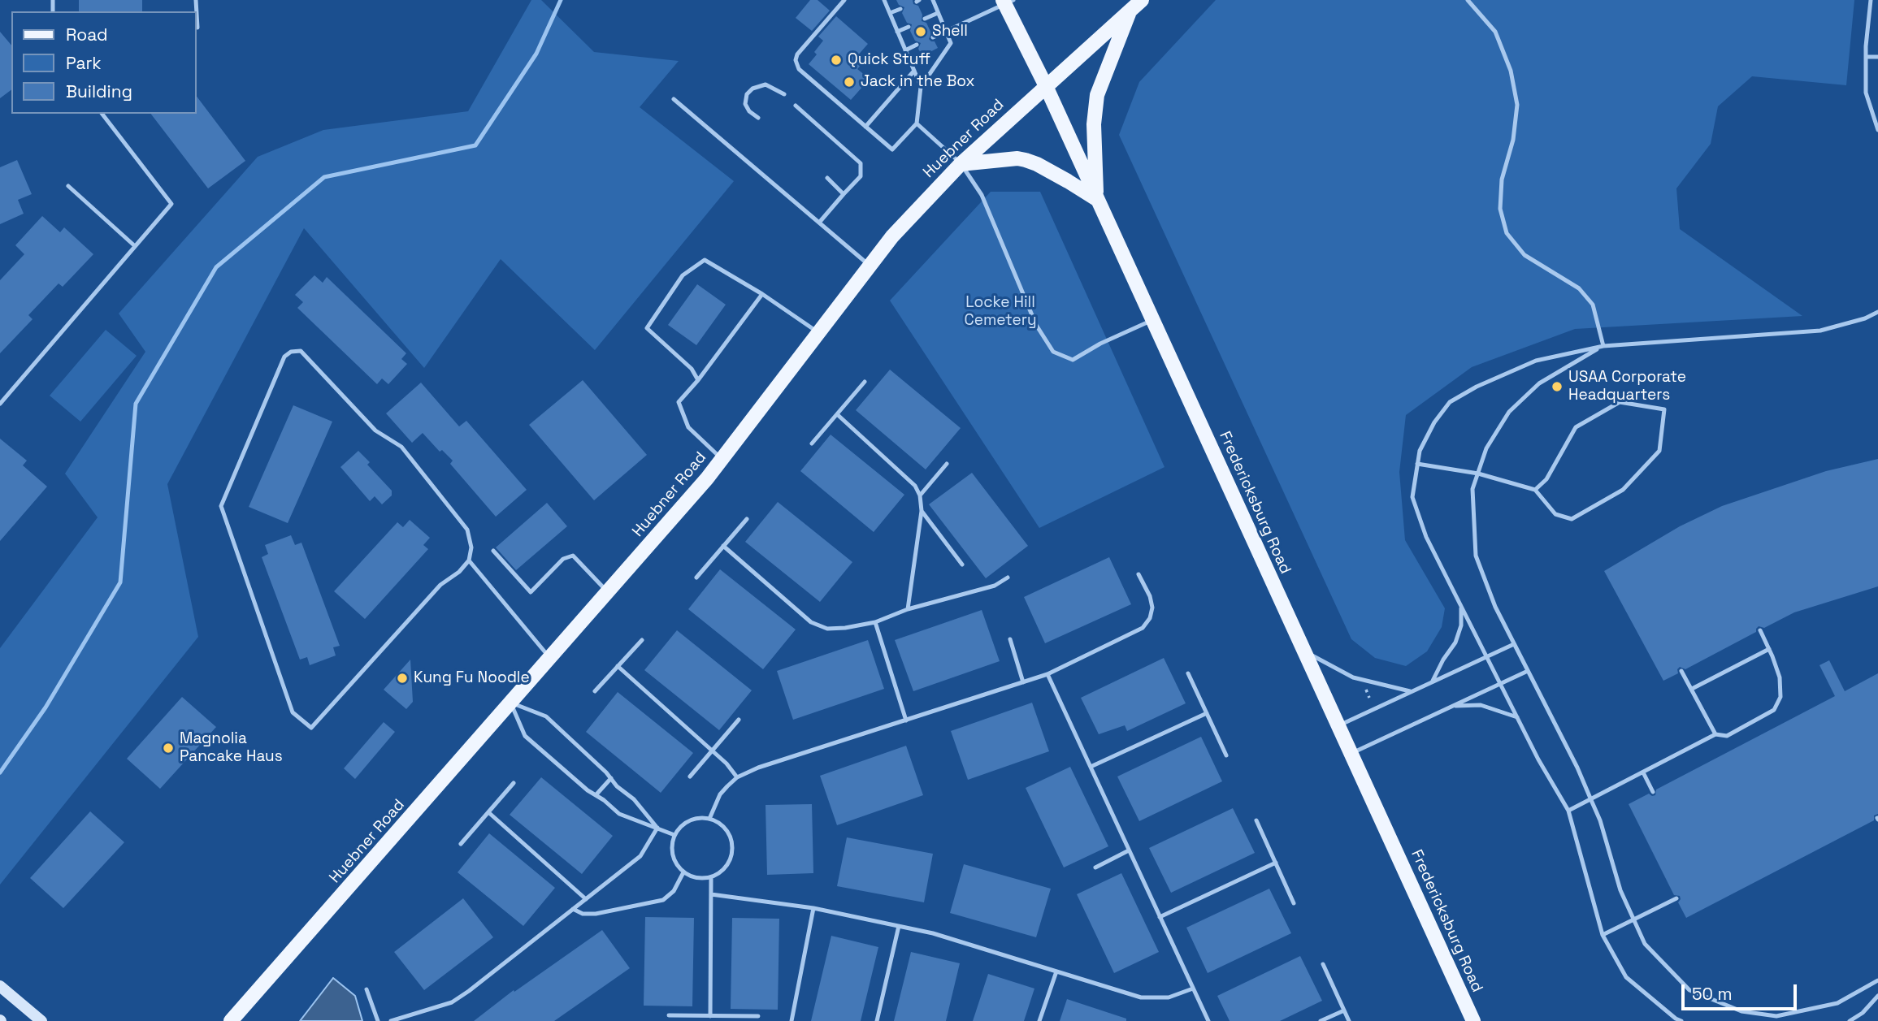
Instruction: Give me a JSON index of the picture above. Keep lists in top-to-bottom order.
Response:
{
  "streets": {
    "main road": ["Huebner Road", "Fredericksburg Road"]
  },
  "crossings": [
    ["Huebner Road", "Fredericksburg Road"]
  ],
  "parks": ["Locke Hill Cemetery"],
  "places": [
    "Shell",
    "Quick Stuff",
    "Jack in the Box",
    "USAA Corporate Headquarters",
    "Kung Fu Noodle",
    "Magnolia Pancake Haus"
  ],
  "legend": ["Road", "Park", "Building"],
  "scale_bar": "50 m"
}
